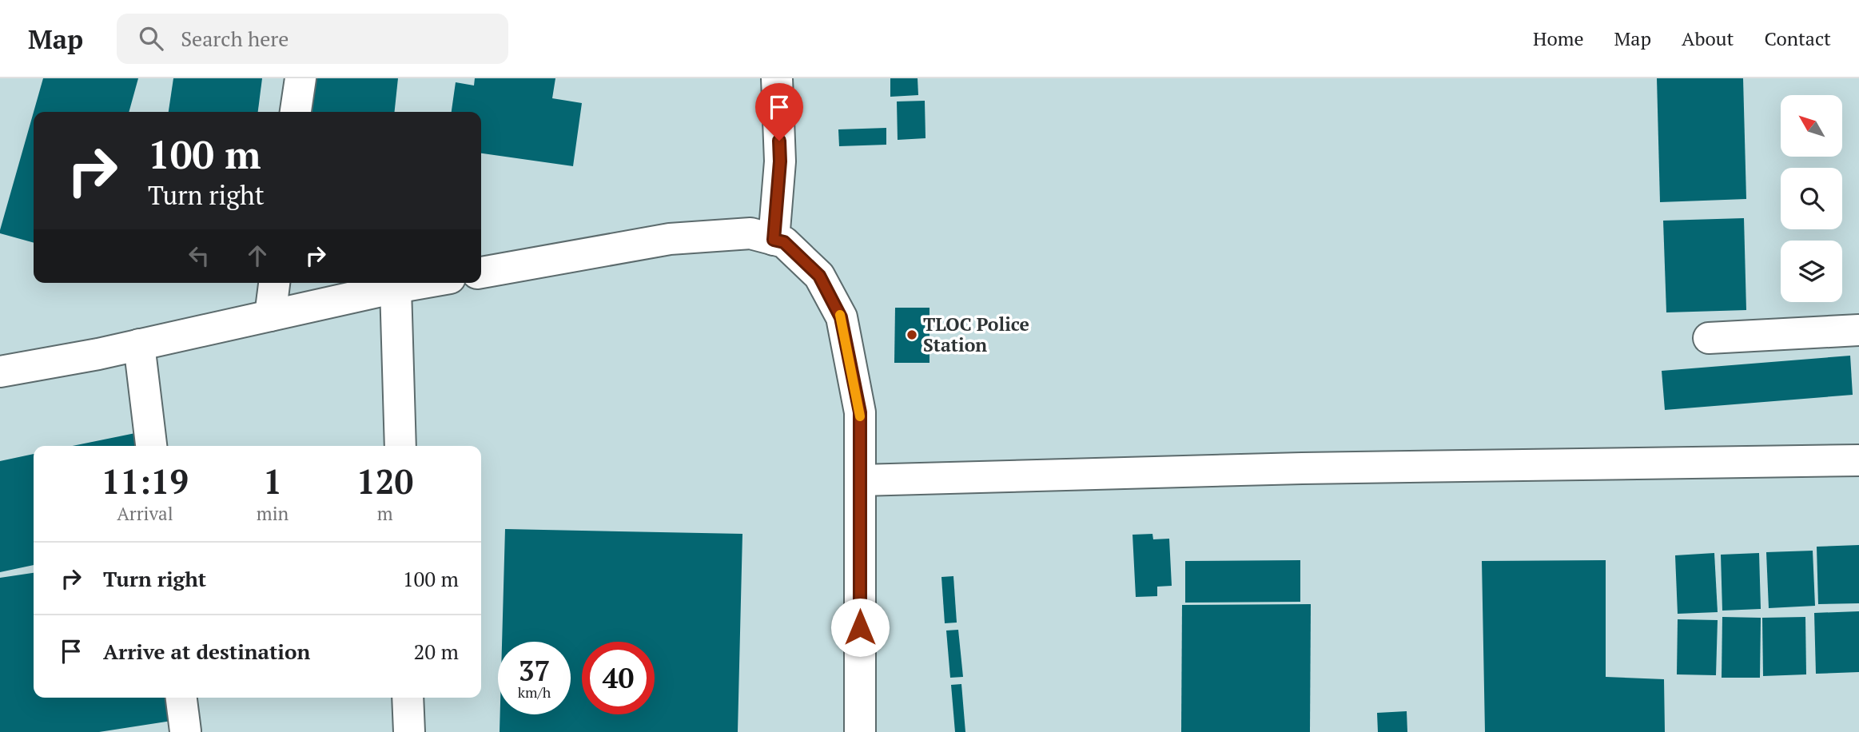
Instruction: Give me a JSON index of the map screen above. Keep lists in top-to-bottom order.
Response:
{
  "places": ["TLOC Police Station"],
  "north": "top left",
  "page": {
    "header": "Map",
    "search": "Search here",
    "nav": [
      "Home",
      "Map",
      "About",
      "Contact"
    ],
    "turn": ["100 m", "Turn right"],
    "eta": [
      "11:19",
      "Arrival",
      "1",
      "min",
      "120",
      "m"
    ],
    "list": [
      {
        "name": "Turn right",
        "value": "100 m"
      },
      {
        "name": "Arrive at destination",
        "value": "20 m"
      }
    ],
    "speed": "37 km/h",
    "limit": "40"
  }
}
